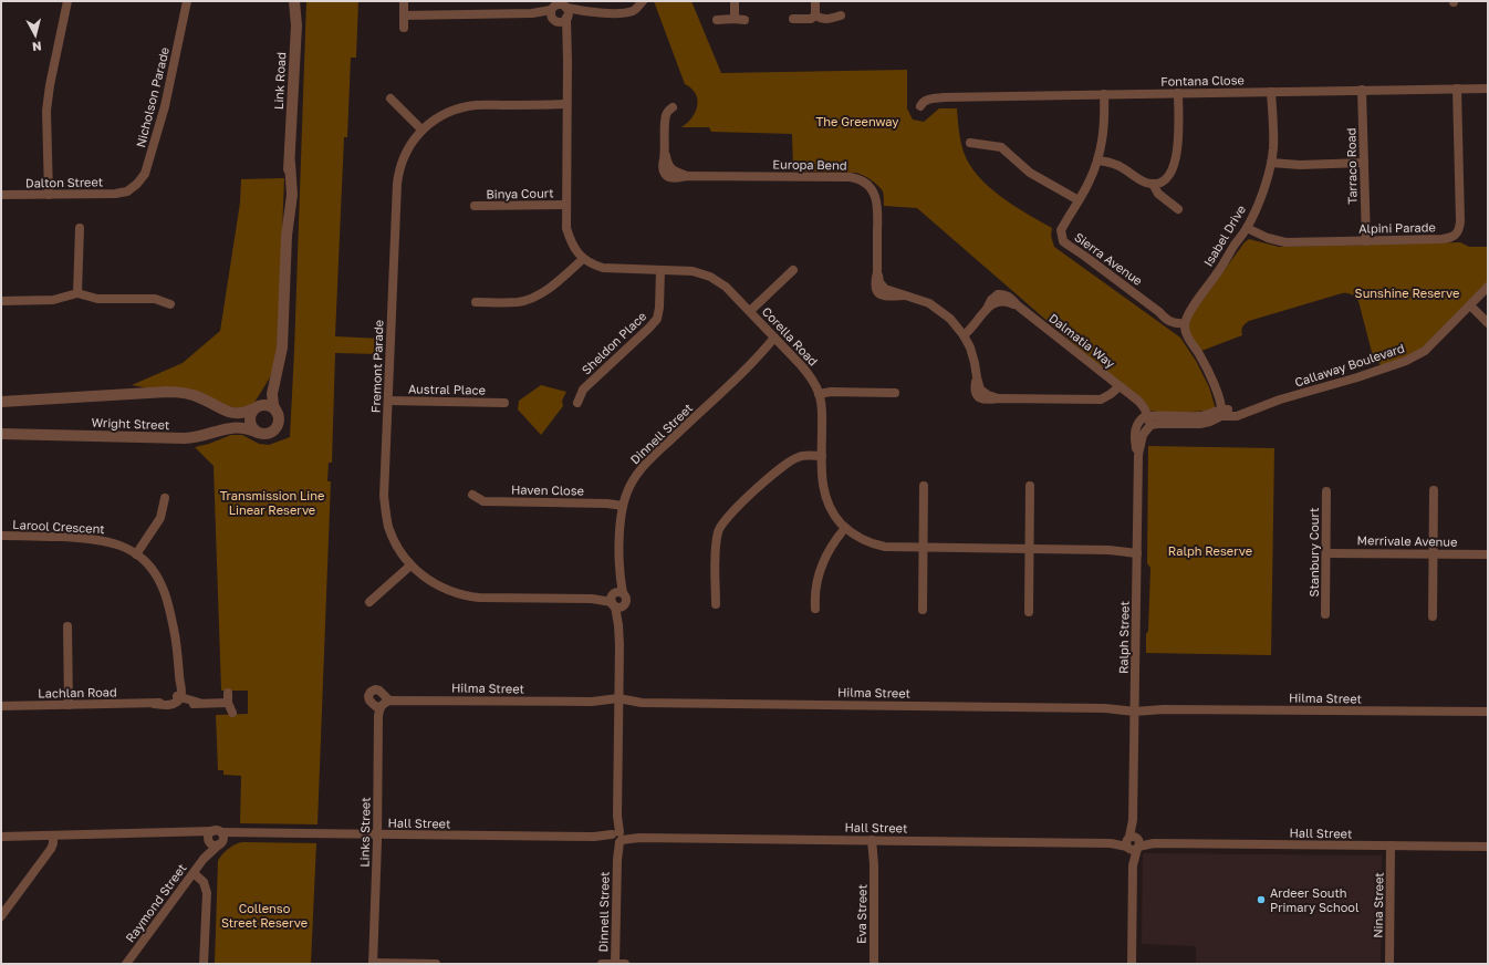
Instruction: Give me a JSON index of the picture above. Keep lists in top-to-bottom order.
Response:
{
  "streets": {
    "street": [
      "Link Road",
      "Fontana Close",
      "Nicholson Parade",
      "Europa Bend",
      "Tarraco Road",
      "Dalton Street",
      "Binya Court",
      "Alpini Parade",
      "Isabel Drive",
      "Sierra Avenue",
      "Corella Road",
      "Dalmatia Way",
      "Sheldon Place",
      "Callaway Boulevard",
      "Fremont Parade",
      "Austral Place",
      "Wright Street",
      "Dinnell Street",
      "Haven Close",
      "Larool Crescent",
      "Merrivale Avenue",
      "Stanbury Court",
      "Ralph Street",
      "Hilma Street",
      "Lachlan Road",
      "Hall Street",
      "Links Street",
      "Raymond Street",
      "Nina Street",
      "Eva Street"
    ]
  },
  "crossings": [
    ["Link Road", "Wright Street"],
    ["Fontana Close", "Tarraco Road"],
    ["Fontana Close", "Alpini Parade"],
    ["Fontana Close", "Isabel Drive"],
    ["Fontana Close", "Sierra Avenue"],
    ["Nicholson Parade", "Dalton Street"],
    ["Europa Bend", "Dalmatia Way"],
    ["Tarraco Road", "Alpini Parade"],
    ["Alpini Parade", "Isabel Drive"],
    ["Isabel Drive", "Sierra Avenue"],
    ["Corella Road", "Sheldon Place"],
    ["Corella Road", "Dinnell Street"],
    ["Corella Road", "Ralph Street"],
    ["Dalmatia Way", "Callaway Boulevard"],
    ["Dalmatia Way", "Ralph Street"],
    ["Callaway Boulevard", "Ralph Street"],
    ["Fremont Parade", "Austral Place"],
    ["Fremont Parade", "Dinnell Street"],
    ["Dinnell Street", "Haven Close"],
    ["Dinnell Street", "Hilma Street"],
    ["Dinnell Street", "Hall Street"],
    ["Larool Crescent", "Lachlan Road"],
    ["Merrivale Avenue", "Stanbury Court"],
    ["Ralph Street", "Hilma Street"],
    ["Ralph Street", "Hall Street"],
    ["Hilma Street", "Links Street"],
    ["Hall Street", "Links Street"],
    ["Hall Street", "Raymond Street"],
    ["Hall Street", "Nina Street"],
    ["Hall Street", "Eva Street"]
  ],
  "parks": [
    "The Greenway",
    "Sunshine Reserve",
    "Transmission Line Linear Reserve",
    "Ralph Reserve",
    "Collenso Street Reserve"
  ],
  "places": ["Ardeer South Primary School"],
  "north": "bottom"
}
